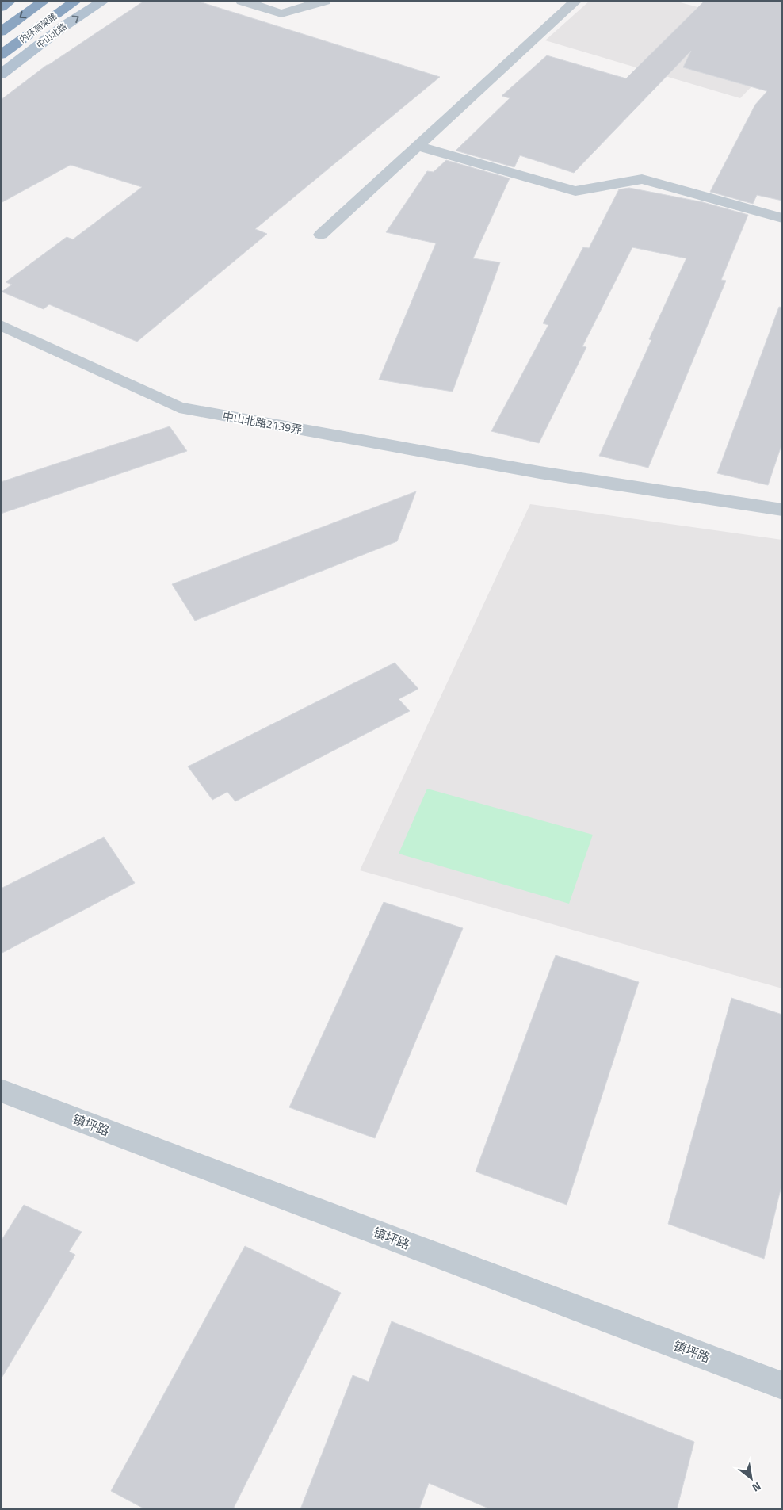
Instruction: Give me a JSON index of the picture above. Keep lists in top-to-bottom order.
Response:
{
  "streets": {
    "highway": ["内环高架路"],
    "main road": ["中山北路"],
    "street": ["中山北路2139弄", "镇坪路"]
  },
  "one_way": ["中山北路"],
  "north": "bottom right"
}
